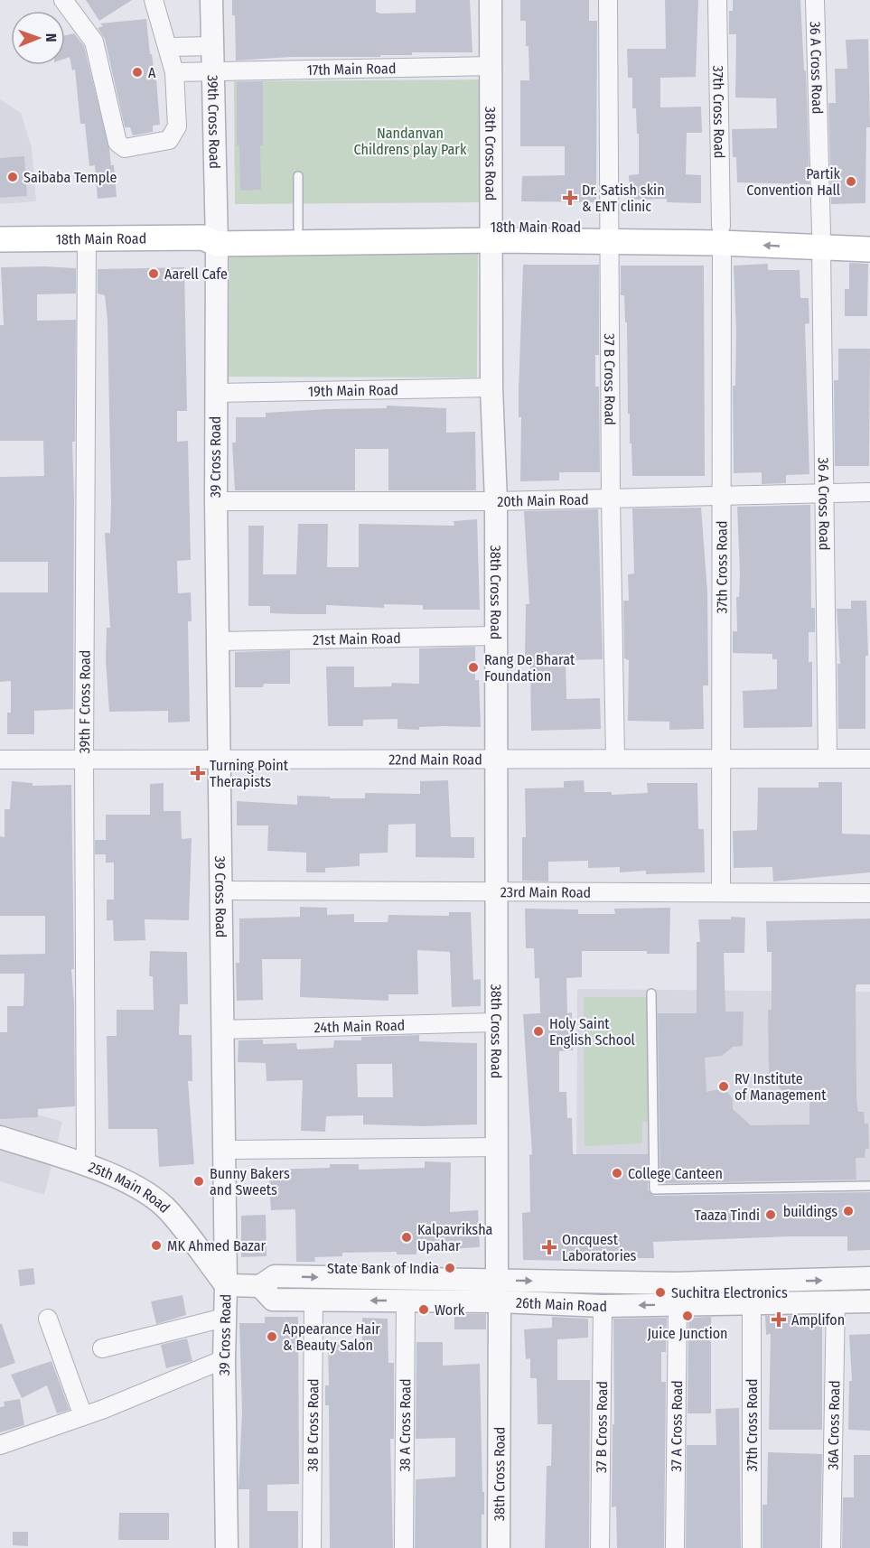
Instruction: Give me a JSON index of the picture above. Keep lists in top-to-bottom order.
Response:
{
  "streets": {
    "main road": ["18th Main Road"],
    "street": [
      "36 A Cross Road",
      "17th Main Road",
      "37th Cross Road",
      "39th Cross Road",
      "38th Cross Road",
      "37 B Cross Road",
      "19th Main Road",
      "39 Cross Road",
      "20th Main Road",
      "21st Main Road",
      "39th F Cross Road",
      "22nd Main Road",
      "23rd Main Road",
      "24th Main Road",
      "25th Main Road",
      "26th Main Road",
      "38 B Cross Road",
      "38 A Cross Road",
      "36A Cross Road",
      "37 A Cross Road"
    ]
  },
  "crossings": [
    ["36 A Cross Road", "18th Main Road"],
    ["36 A Cross Road", "20th Main Road"],
    ["36 A Cross Road", "22nd Main Road"],
    ["17th Main Road", "39th Cross Road"],
    ["17th Main Road", "38th Cross Road"],
    ["37th Cross Road", "18th Main Road"],
    ["37th Cross Road", "20th Main Road"],
    ["37th Cross Road", "22nd Main Road"],
    ["37th Cross Road", "23rd Main Road"],
    ["37th Cross Road", "26th Main Road"],
    ["39th Cross Road", "18th Main Road"],
    ["39th Cross Road", "39 Cross Road"],
    ["38th Cross Road", "18th Main Road"],
    ["38th Cross Road", "19th Main Road"],
    ["38th Cross Road", "20th Main Road"],
    ["38th Cross Road", "21st Main Road"],
    ["38th Cross Road", "22nd Main Road"],
    ["38th Cross Road", "23rd Main Road"],
    ["38th Cross Road", "24th Main Road"],
    ["38th Cross Road", "26th Main Road"],
    ["18th Main Road", "37 B Cross Road"],
    ["18th Main Road", "39 Cross Road"],
    ["18th Main Road", "39th F Cross Road"],
    ["37 B Cross Road", "20th Main Road"],
    ["37 B Cross Road", "22nd Main Road"],
    ["37 B Cross Road", "26th Main Road"],
    ["19th Main Road", "39 Cross Road"],
    ["39 Cross Road", "20th Main Road"],
    ["39 Cross Road", "21st Main Road"],
    ["39 Cross Road", "22nd Main Road"],
    ["39 Cross Road", "23rd Main Road"],
    ["39 Cross Road", "24th Main Road"],
    ["39 Cross Road", "25th Main Road"],
    ["39 Cross Road", "26th Main Road"],
    ["39th F Cross Road", "22nd Main Road"],
    ["39th F Cross Road", "25th Main Road"],
    ["25th Main Road", "26th Main Road"],
    ["26th Main Road", "38 B Cross Road"],
    ["26th Main Road", "38 A Cross Road"],
    ["26th Main Road", "36A Cross Road"],
    ["26th Main Road", "37 A Cross Road"]
  ],
  "parks": ["Nandanvan Childrens play Park"],
  "places": {
    "other": [
      "A",
      "Saibaba Temple",
      "Partik Convention Hall",
      "Aarell Cafe",
      "Rang De Bharat Foundation",
      "Holy Saint English School",
      "RV Institute of Management",
      "College Canteen",
      "Bunny Bakers and Sweets",
      "buildings",
      "Taaza Tindi",
      "Kalpavriksha Upahar",
      "MK Ahmed Bazar",
      "State Bank of India",
      "Suchitra Electronics",
      "Work",
      "Juice Junction",
      "Appearance Hair & Beauty Salon"
    ],
    "health": [
      "Dr. Satish skin & ENT clinic",
      "Turning Point Therapists",
      "Oncquest Laboratories",
      "Amplifon"
    ]
  },
  "north": "right"
}
